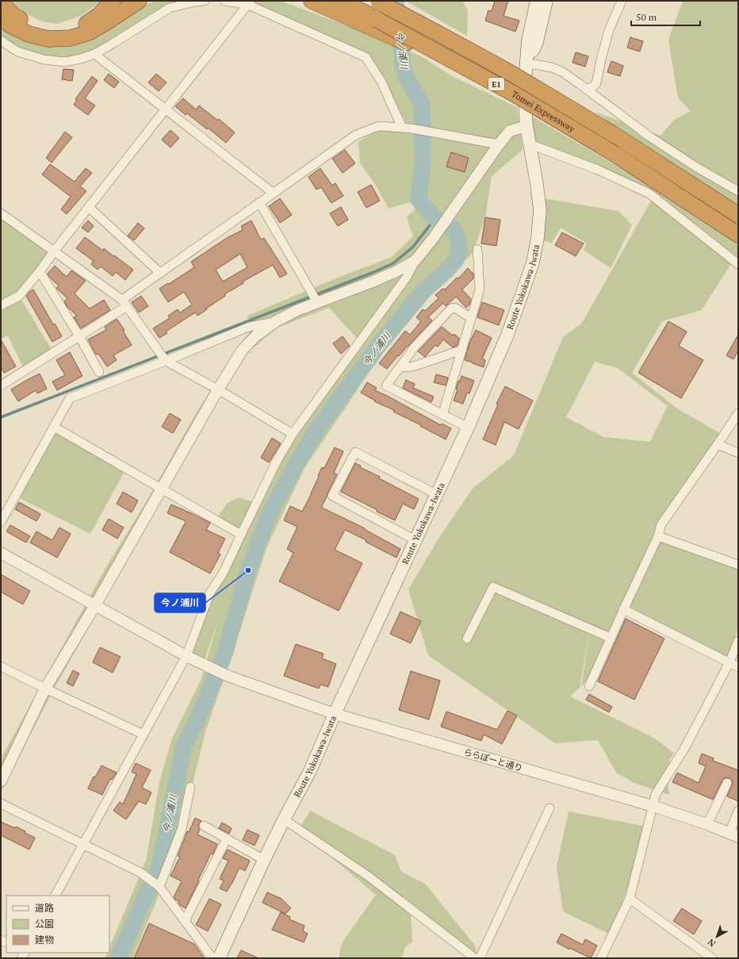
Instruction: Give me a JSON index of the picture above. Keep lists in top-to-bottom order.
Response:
{
  "streets": {
    "highway": ["E1", "Tomei Expressway"],
    "main road": ["Route Yokokawa-Iwata"],
    "street": ["ららぽーと通り"]
  },
  "crossings": [
    ["Route Yokokawa-Iwata", "ららぽーと通り"]
  ],
  "water": ["今ノ浦川"],
  "places": ["今ノ浦川"],
  "legend": ["道路", "公園", "建物"],
  "scale_bar": "50 m",
  "north": "bottom left"
}
